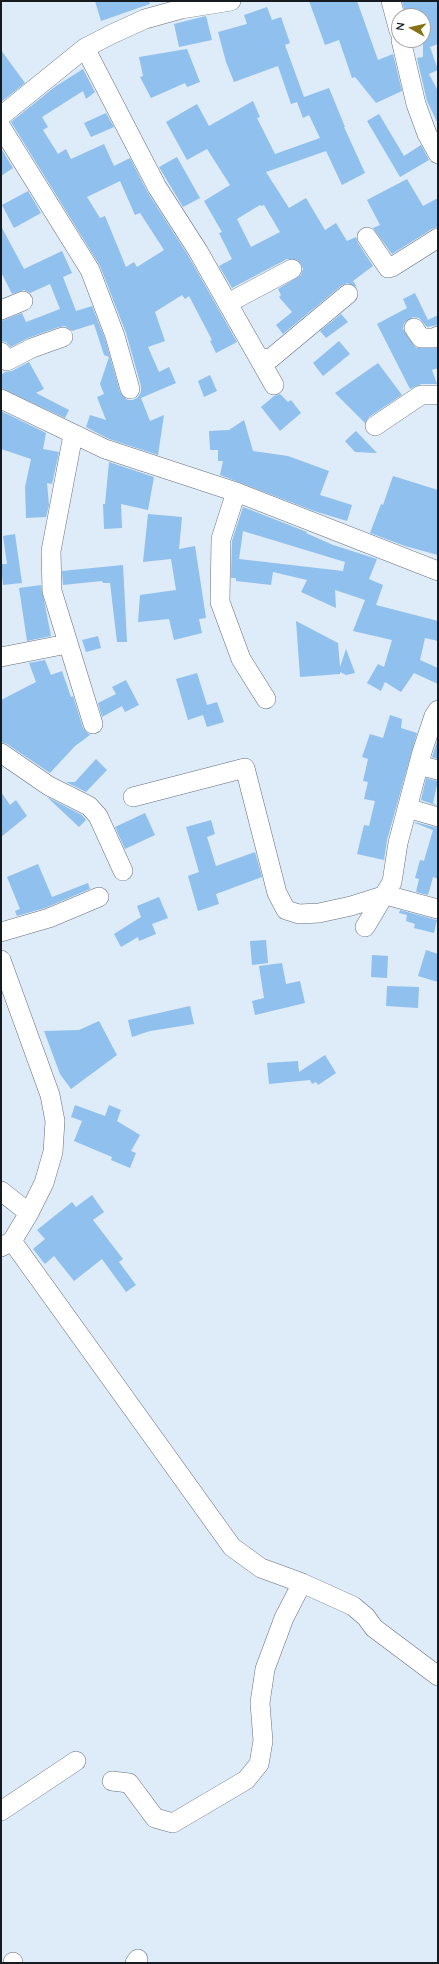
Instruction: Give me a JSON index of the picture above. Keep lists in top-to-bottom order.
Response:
{
  "north": "left"
}
